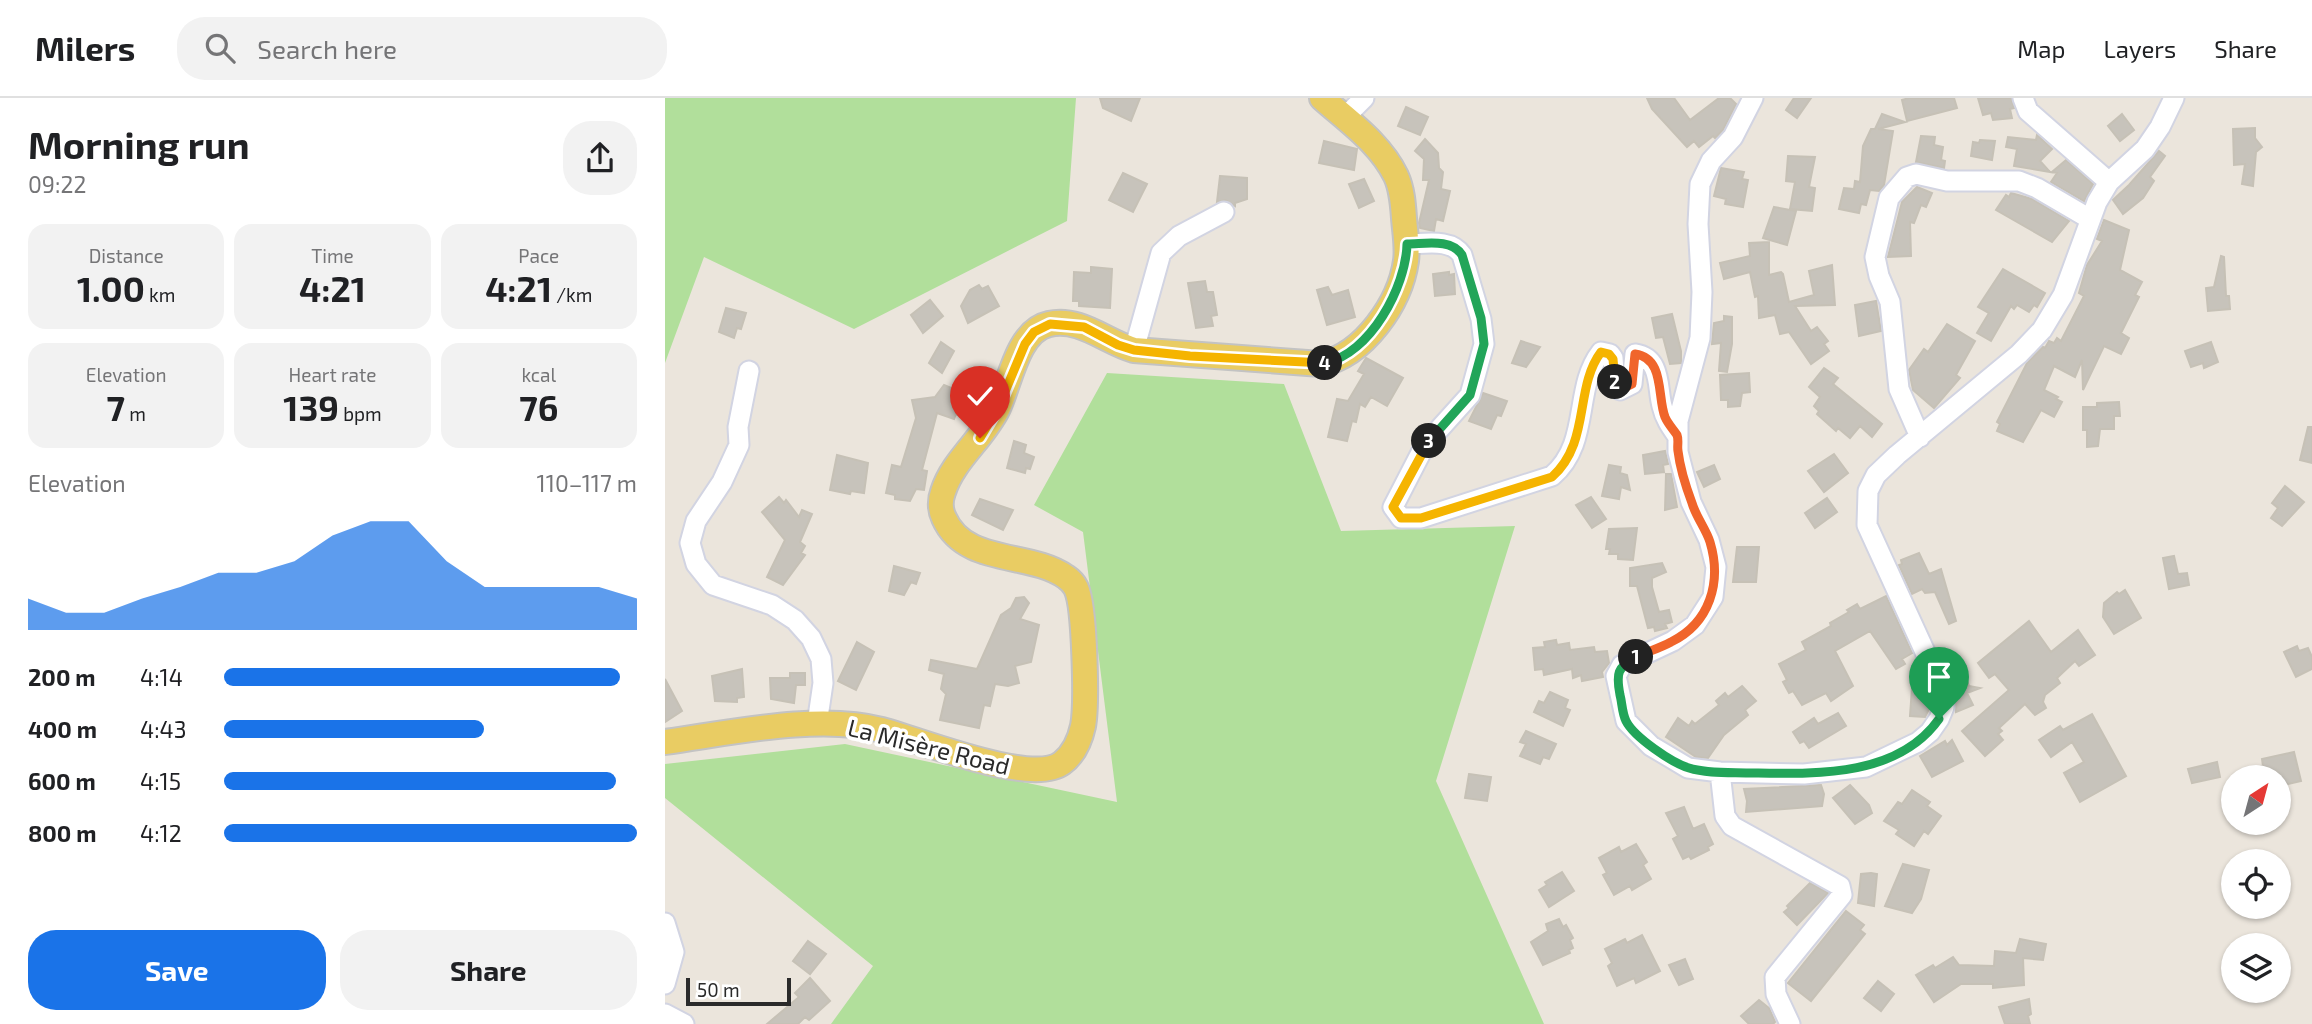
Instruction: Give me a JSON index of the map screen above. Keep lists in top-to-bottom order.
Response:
{
  "streets": {
    "main road": ["La Misère Road"]
  },
  "scale_bar": "50 m",
  "north": "top right",
  "page": {
    "header": "Milers",
    "search": "Search here",
    "nav": ["Map", "Layers", "Share"],
    "heading": ["Morning run", "09:22"],
    "stats": [
      ["Distance", "1.00 km"],
      ["Time", "4:21"],
      ["Pace", "4:21 /km"],
      ["Elevation", "7 m"],
      ["Heart rate", "139 bpm"],
      ["kcal", "76"]
    ],
    "pins": [
      "4",
      "2",
      "3",
      "1"
    ],
    "chart": ["Elevation", "110–117 m"],
    "list": [
      {
        "name": "200 m",
        "note": "4:14"
      },
      {
        "name": "400 m",
        "note": "4:43"
      },
      {
        "name": "600 m",
        "note": "4:15"
      },
      {
        "name": "800 m",
        "note": "4:12"
      }
    ],
    "buttons": ["Save", "Share"],
    "scale": "50 m"
  }
}
